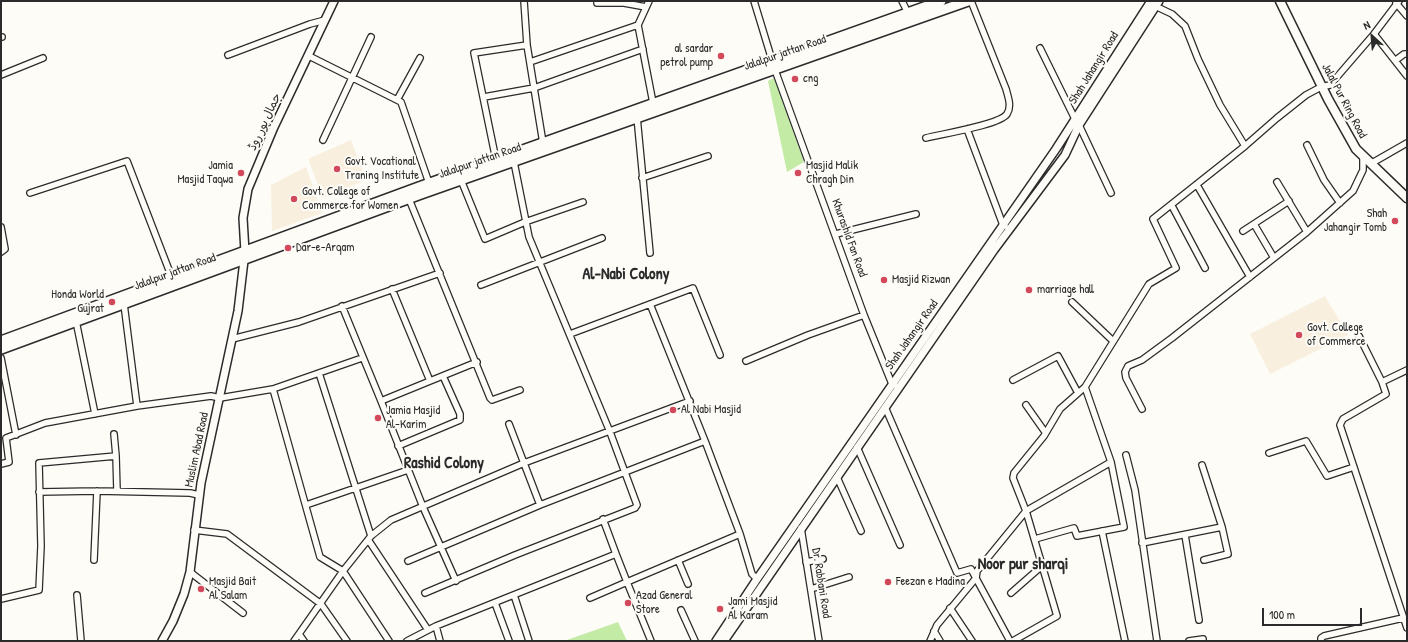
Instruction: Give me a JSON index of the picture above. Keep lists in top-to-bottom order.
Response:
{
  "streets": {
    "main road": ["Jalalpur jattan Road", "Jalal Pur Ring Road"],
    "street": [
      "Shah Jahangir Road",
      "جمال پور روڈ",
      "Khurashid Fan Road",
      "Muslim Abad Road",
      "Dr. Rabbani Road"
    ]
  },
  "crossings": [
    ["Jalalpur jattan Road", "جمال پور روڈ"],
    ["Jalalpur jattan Road", "Khurashid Fan Road"],
    ["Jalalpur jattan Road", "Muslim Abad Road"],
    ["Shah Jahangir Road", "Khurashid Fan Road"],
    ["Shah Jahangir Road", "Dr. Rabbani Road"],
    ["جمال پور روڈ", "Muslim Abad Road"]
  ],
  "districts": ["Al-Nabi Colony", "Rashid Colony", "Noor pur sharqi"],
  "places": [
    "al sardar petrol pump",
    "cng",
    "Govt. Vocational Traning Institute",
    "Jamia Masjid Taqwa",
    "Masjid Malik Chragh Din",
    "Govt. College of Commerce for Women",
    "Shah Jahangir Tomb",
    "Dar-e-Arqam",
    "Masjid Rizwan",
    "marriage hall",
    "Honda World Gujrat",
    "Govt. College of Commerce",
    "Al Nabi Masjid",
    "Jamia Masjid Al-Karim",
    "Feezan e Madina",
    "Masjid Bait Al Salam",
    "Azad General Store",
    "Jami Masjid Al Karam"
  ],
  "scale_bar": "100 m",
  "north": "top left"
}
